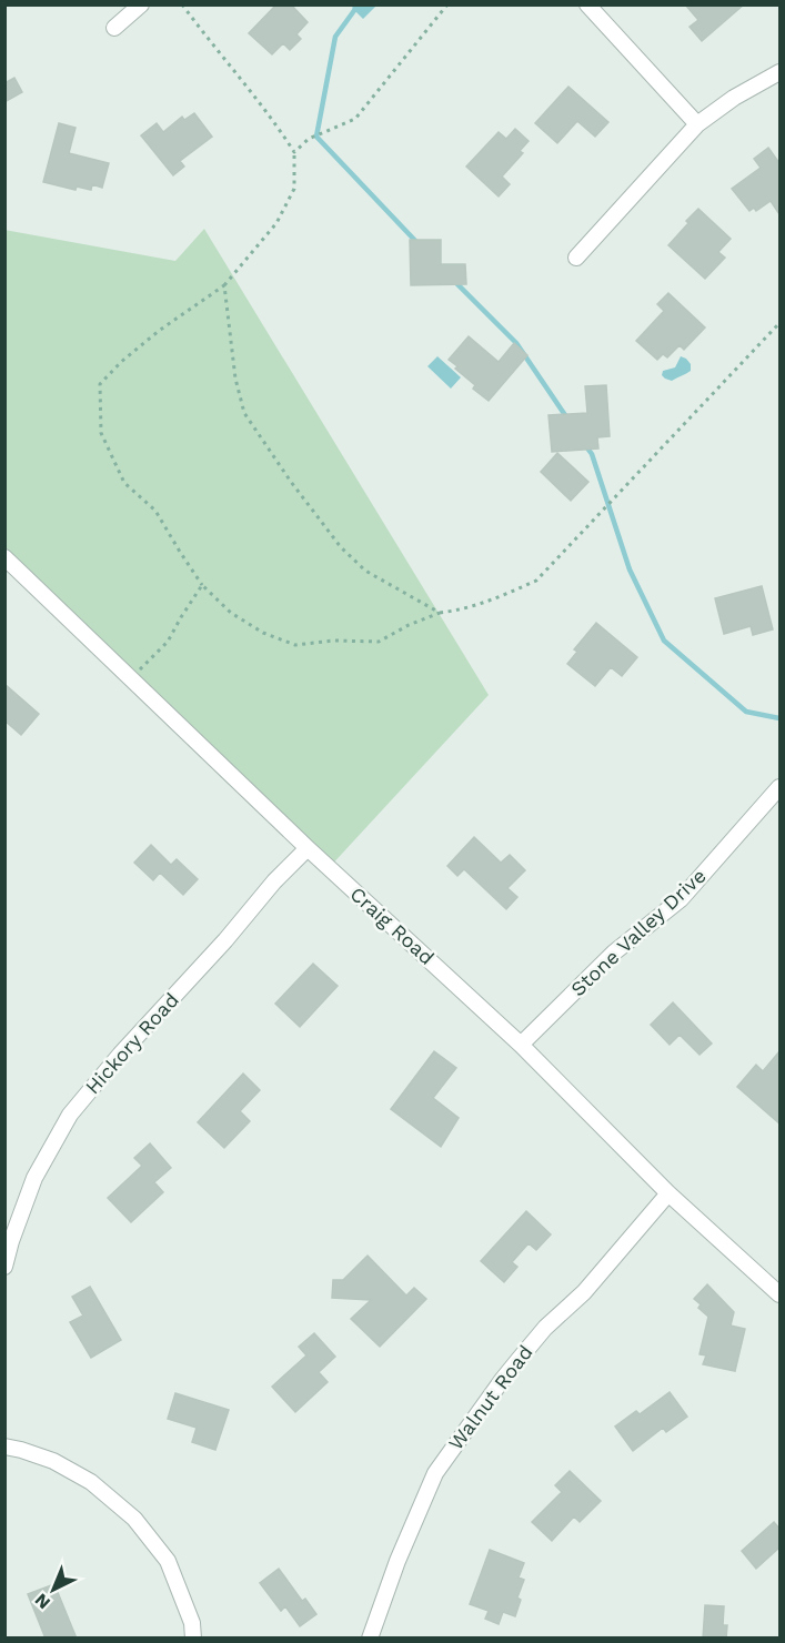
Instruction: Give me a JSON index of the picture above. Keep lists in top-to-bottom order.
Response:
{
  "streets": {
    "street": [
      "Craig Road",
      "Stone Valley Drive",
      "Hickory Road",
      "Walnut Road"
    ]
  },
  "crossings": [
    ["Craig Road", "Stone Valley Drive"],
    ["Craig Road", "Hickory Road"],
    ["Craig Road", "Walnut Road"]
  ],
  "north": "bottom left"
}
